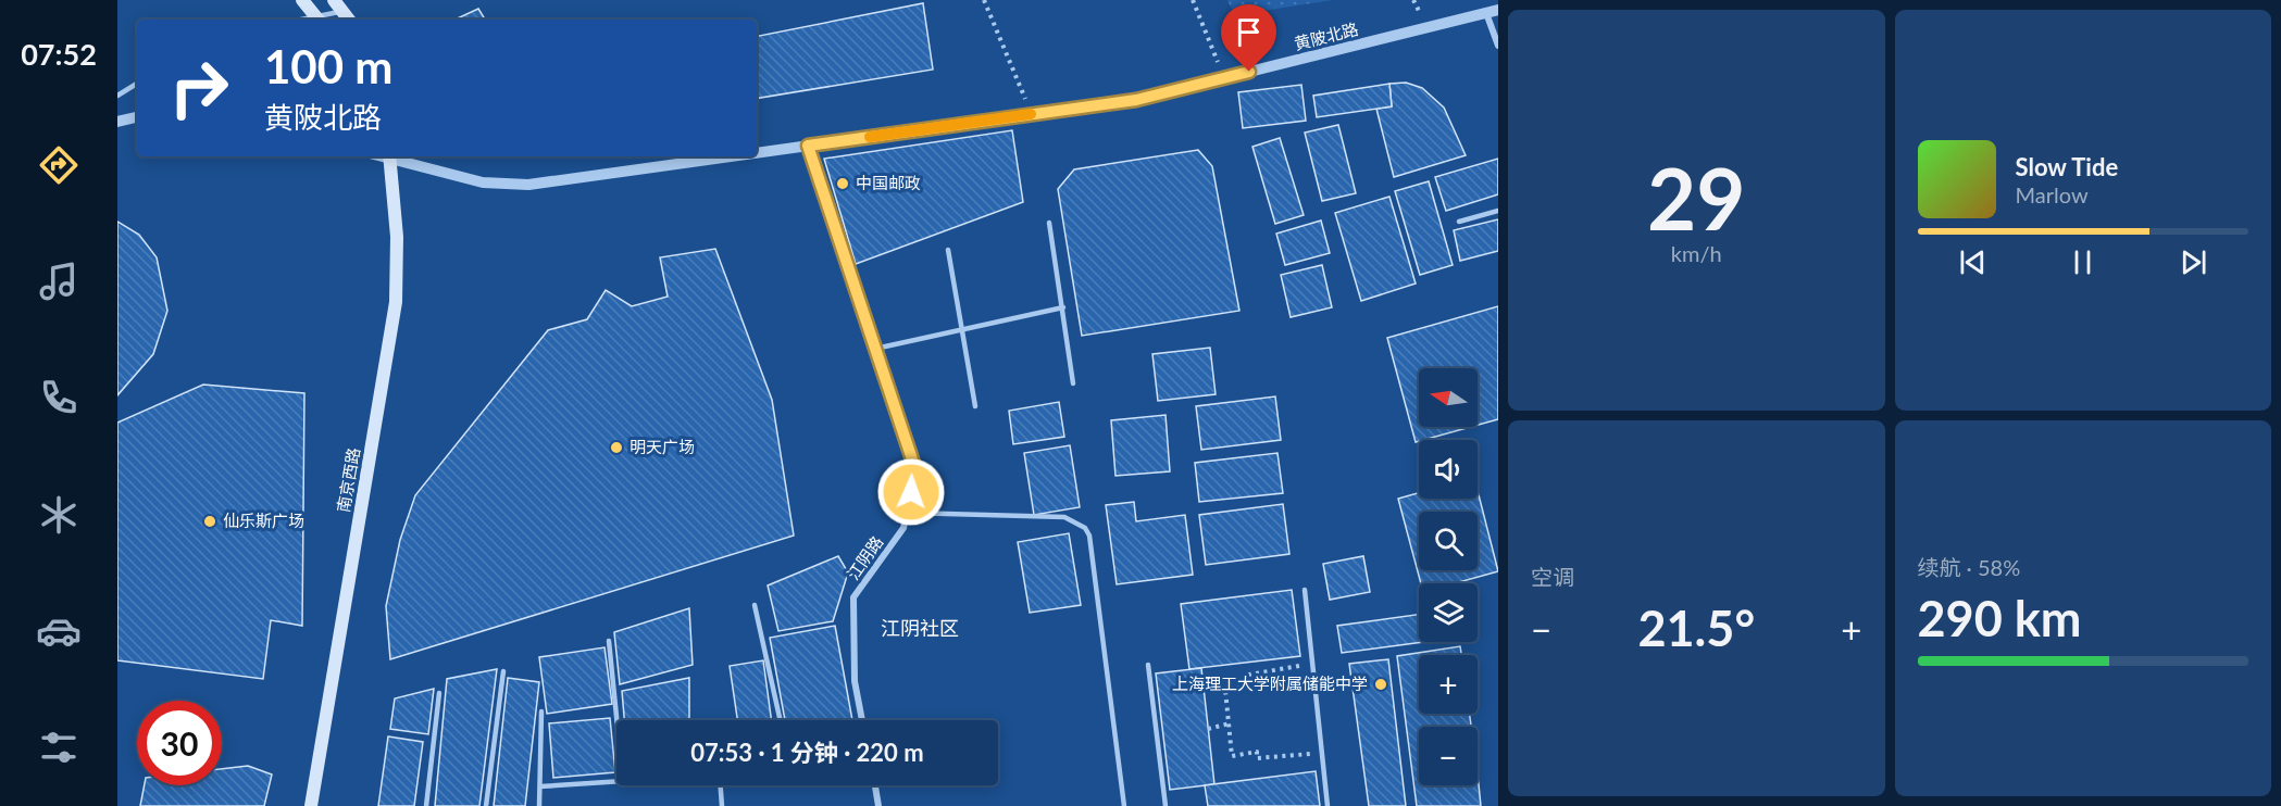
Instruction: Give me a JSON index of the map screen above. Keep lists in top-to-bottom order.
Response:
{
  "streets": {
    "main road": ["南京西路"],
    "street": ["黄陂北路", "江阴路"]
  },
  "crossings": [
    ["黄陂北路", "江阴路"]
  ],
  "districts": ["江阴社区"],
  "places": [
    "中国邮政",
    "明天广场",
    "仙乐斯广场",
    "上海理工大学附属储能中学"
  ],
  "north": "left",
  "page": {
    "tabs": "07:52",
    "tile": [
      ["29", "km/h"],
      "空调",
      ["续航 · 58%", "290 km"]
    ],
    "turn": ["100 m", "黄陂北路"],
    "song": ["Slow Tide", "Marlow"],
    "map_buttons": ["+", "−"],
    "heat": ["−", "21.5°", "+"],
    "limit": "30",
    "trip": "07:53 · 1 分钟 · 220 m"
  }
}
